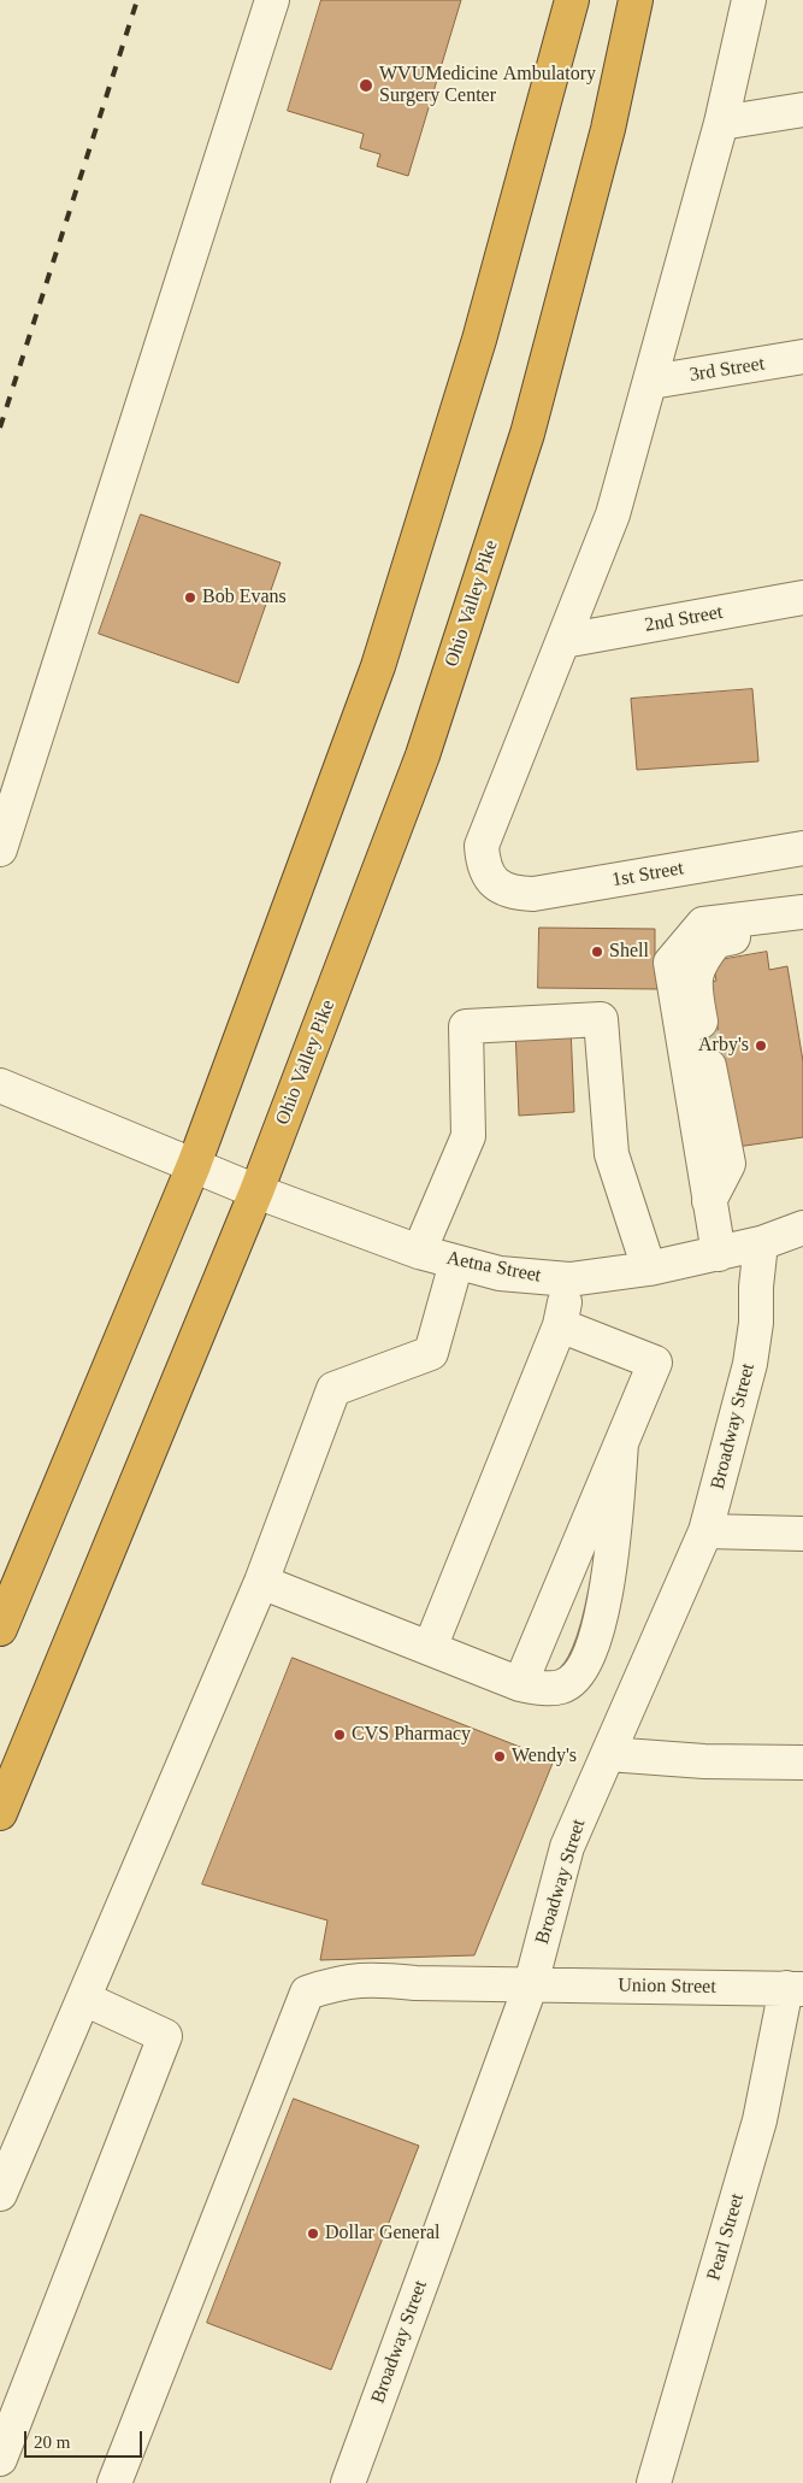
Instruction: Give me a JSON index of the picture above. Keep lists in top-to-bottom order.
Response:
{
  "streets": {
    "highway": ["Ohio Valley Pike"],
    "street": [
      "3rd Street",
      "2nd Street",
      "1st Street",
      "Aetna Street",
      "Broadway Street",
      "Union Street",
      "Pearl Street"
    ]
  },
  "crossings": [
    ["Ohio Valley Pike", "Aetna Street"],
    ["2nd Street", "1st Street"],
    ["Aetna Street", "Broadway Street"],
    ["Broadway Street", "Union Street"],
    ["Union Street", "Pearl Street"]
  ],
  "places": [
    "WVUMedicine Ambulatory Surgery Center",
    "Bob Evans",
    "Shell",
    "Arby's",
    "CVS Pharmacy",
    "Wendy's",
    "Dollar General"
  ],
  "scale_bar": "20 m"
}
